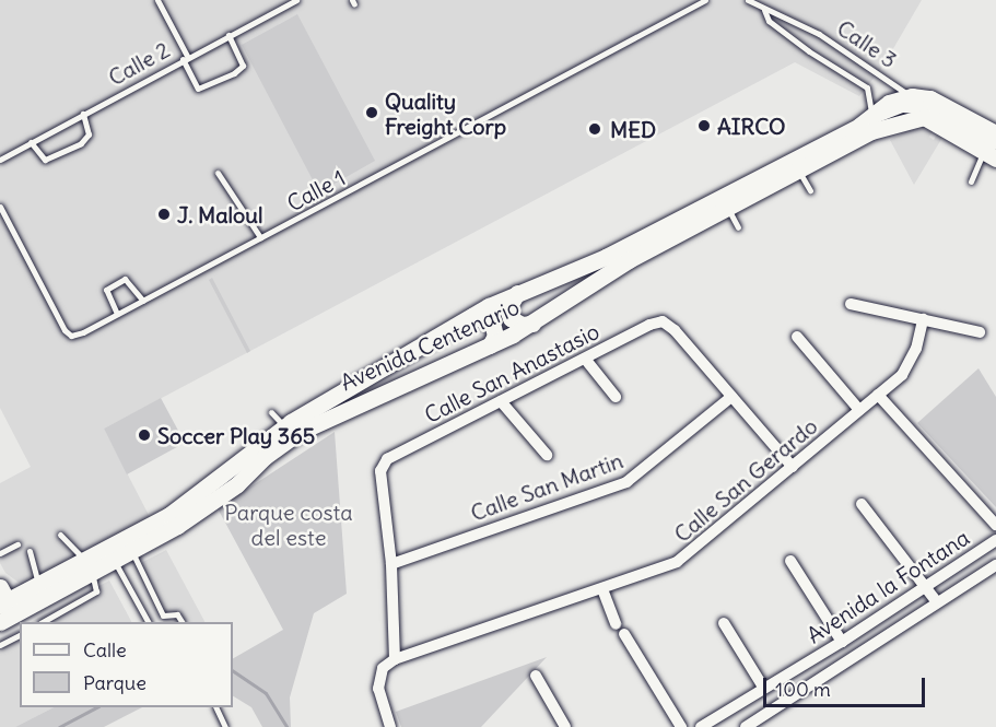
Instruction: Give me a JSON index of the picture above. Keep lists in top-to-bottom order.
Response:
{
  "streets": {
    "main road": ["Avenida Centenario"],
    "street": [
      "Calle San Anastasio",
      "Calle San Gerardo",
      "Calle San Martin",
      "Avenida la Fontana"
    ],
    "lane": ["Calle 3", "Calle 2", "Calle 1"]
  },
  "crossings": [
    ["Calle 3", "Avenida Centenario"],
    ["Calle San Anastasio", "Calle San Gerardo"],
    ["Calle San Anastasio", "Calle San Martin"]
  ],
  "parks": ["Parque costa del este"],
  "places": [
    "Quality Freight Corp",
    "AIRCO",
    "MED",
    "J. Maloul",
    "Soccer Play 365"
  ],
  "legend": ["Calle", "Parque"],
  "scale_bar": "100 m"
}
